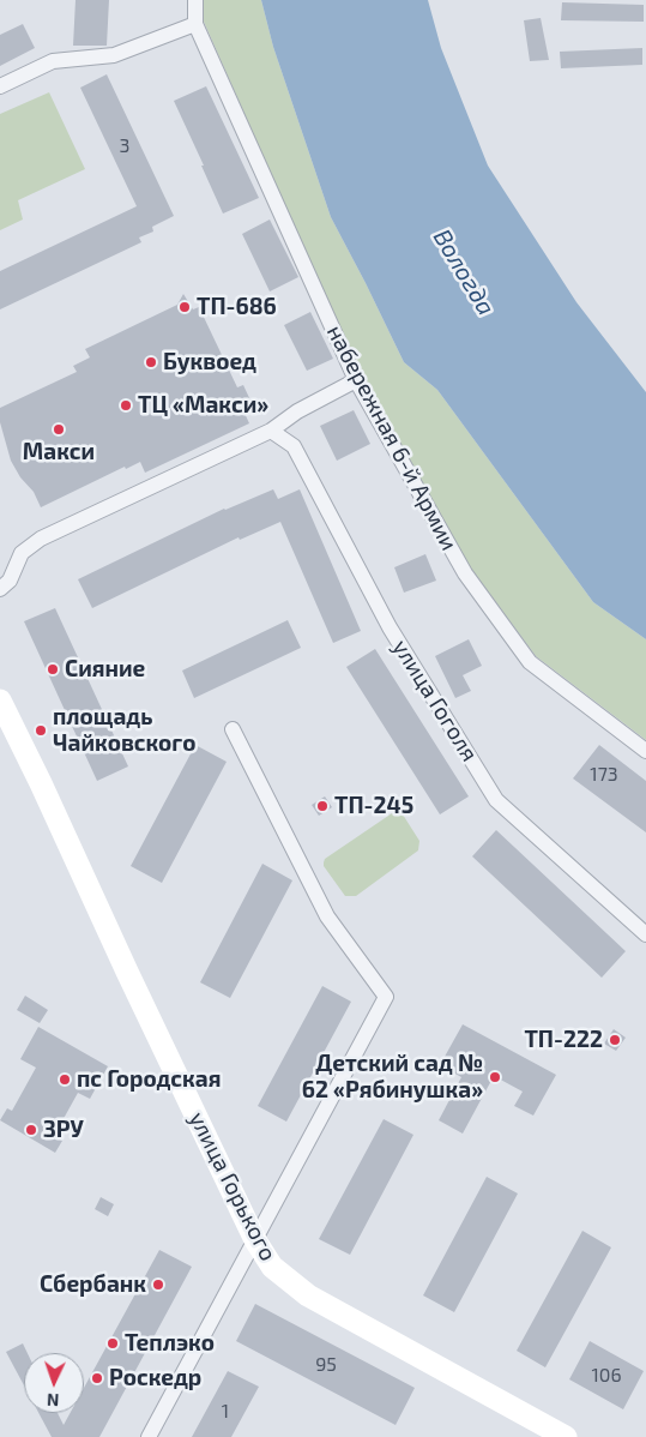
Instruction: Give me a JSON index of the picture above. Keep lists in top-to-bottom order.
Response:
{
  "streets": {
    "street": ["набережная 6-й Армии", "улица Гоголя", "улица Горького"]
  },
  "water": ["Вологда"],
  "places": [
    "ТП-686",
    "Буквоед",
    "ТЦ «Макси»",
    "Макси",
    "Сияние",
    "площадь Чайковского",
    "ТП-245",
    "ТП-222",
    "Детский сад № 62 «Рябинушка»",
    "пс Городская",
    "ЗРУ",
    "Сбербанк",
    "Теплэко",
    "Роскедр"
  ],
  "house_numbers": [
    "3",
    "173",
    "95",
    "106",
    "1"
  ],
  "north": "bottom"
}
